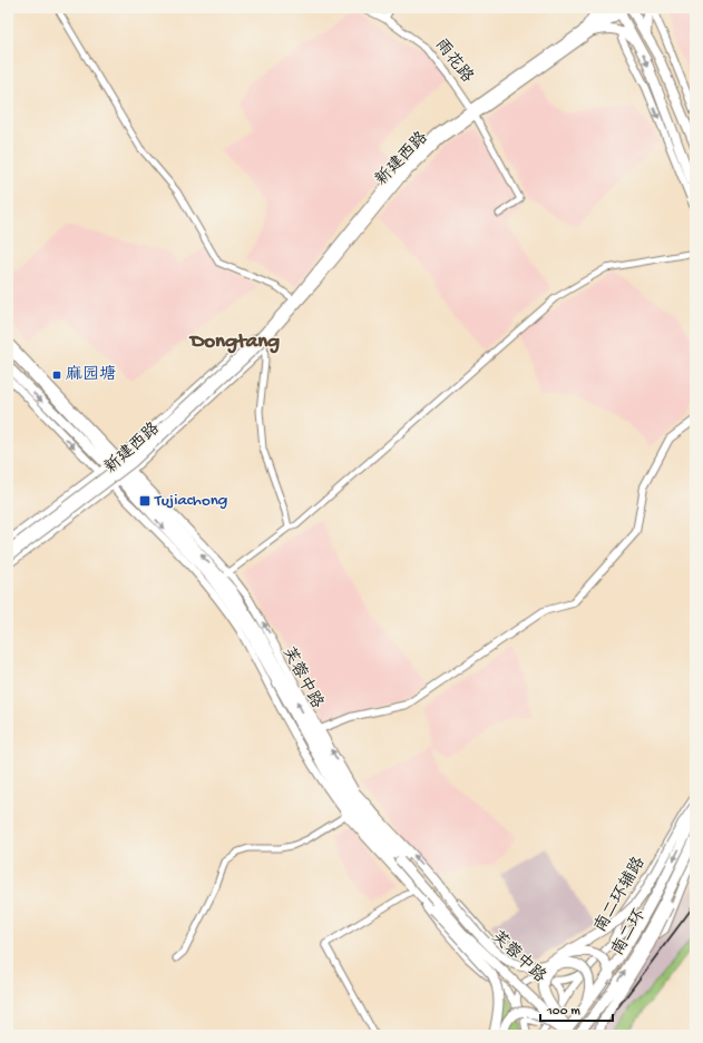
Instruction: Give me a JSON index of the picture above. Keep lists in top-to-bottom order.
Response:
{
  "streets": {
    "main road": ["新建西路", "芙蓉中路", "南二环"],
    "street": ["雨花路", "南二环辅路"]
  },
  "crossings": [
    ["雨花路", "新建西路"],
    ["新建西路", "芙蓉中路"],
    ["芙蓉中路", "南二环辅路"],
    ["芙蓉中路", "南二环"],
    ["南二环辅路", "南二环"]
  ],
  "districts": ["Dongtang"],
  "places": {
    "transit": ["麻园塘", "Tujiachong"]
  },
  "scale_bar": "100 m"
}
